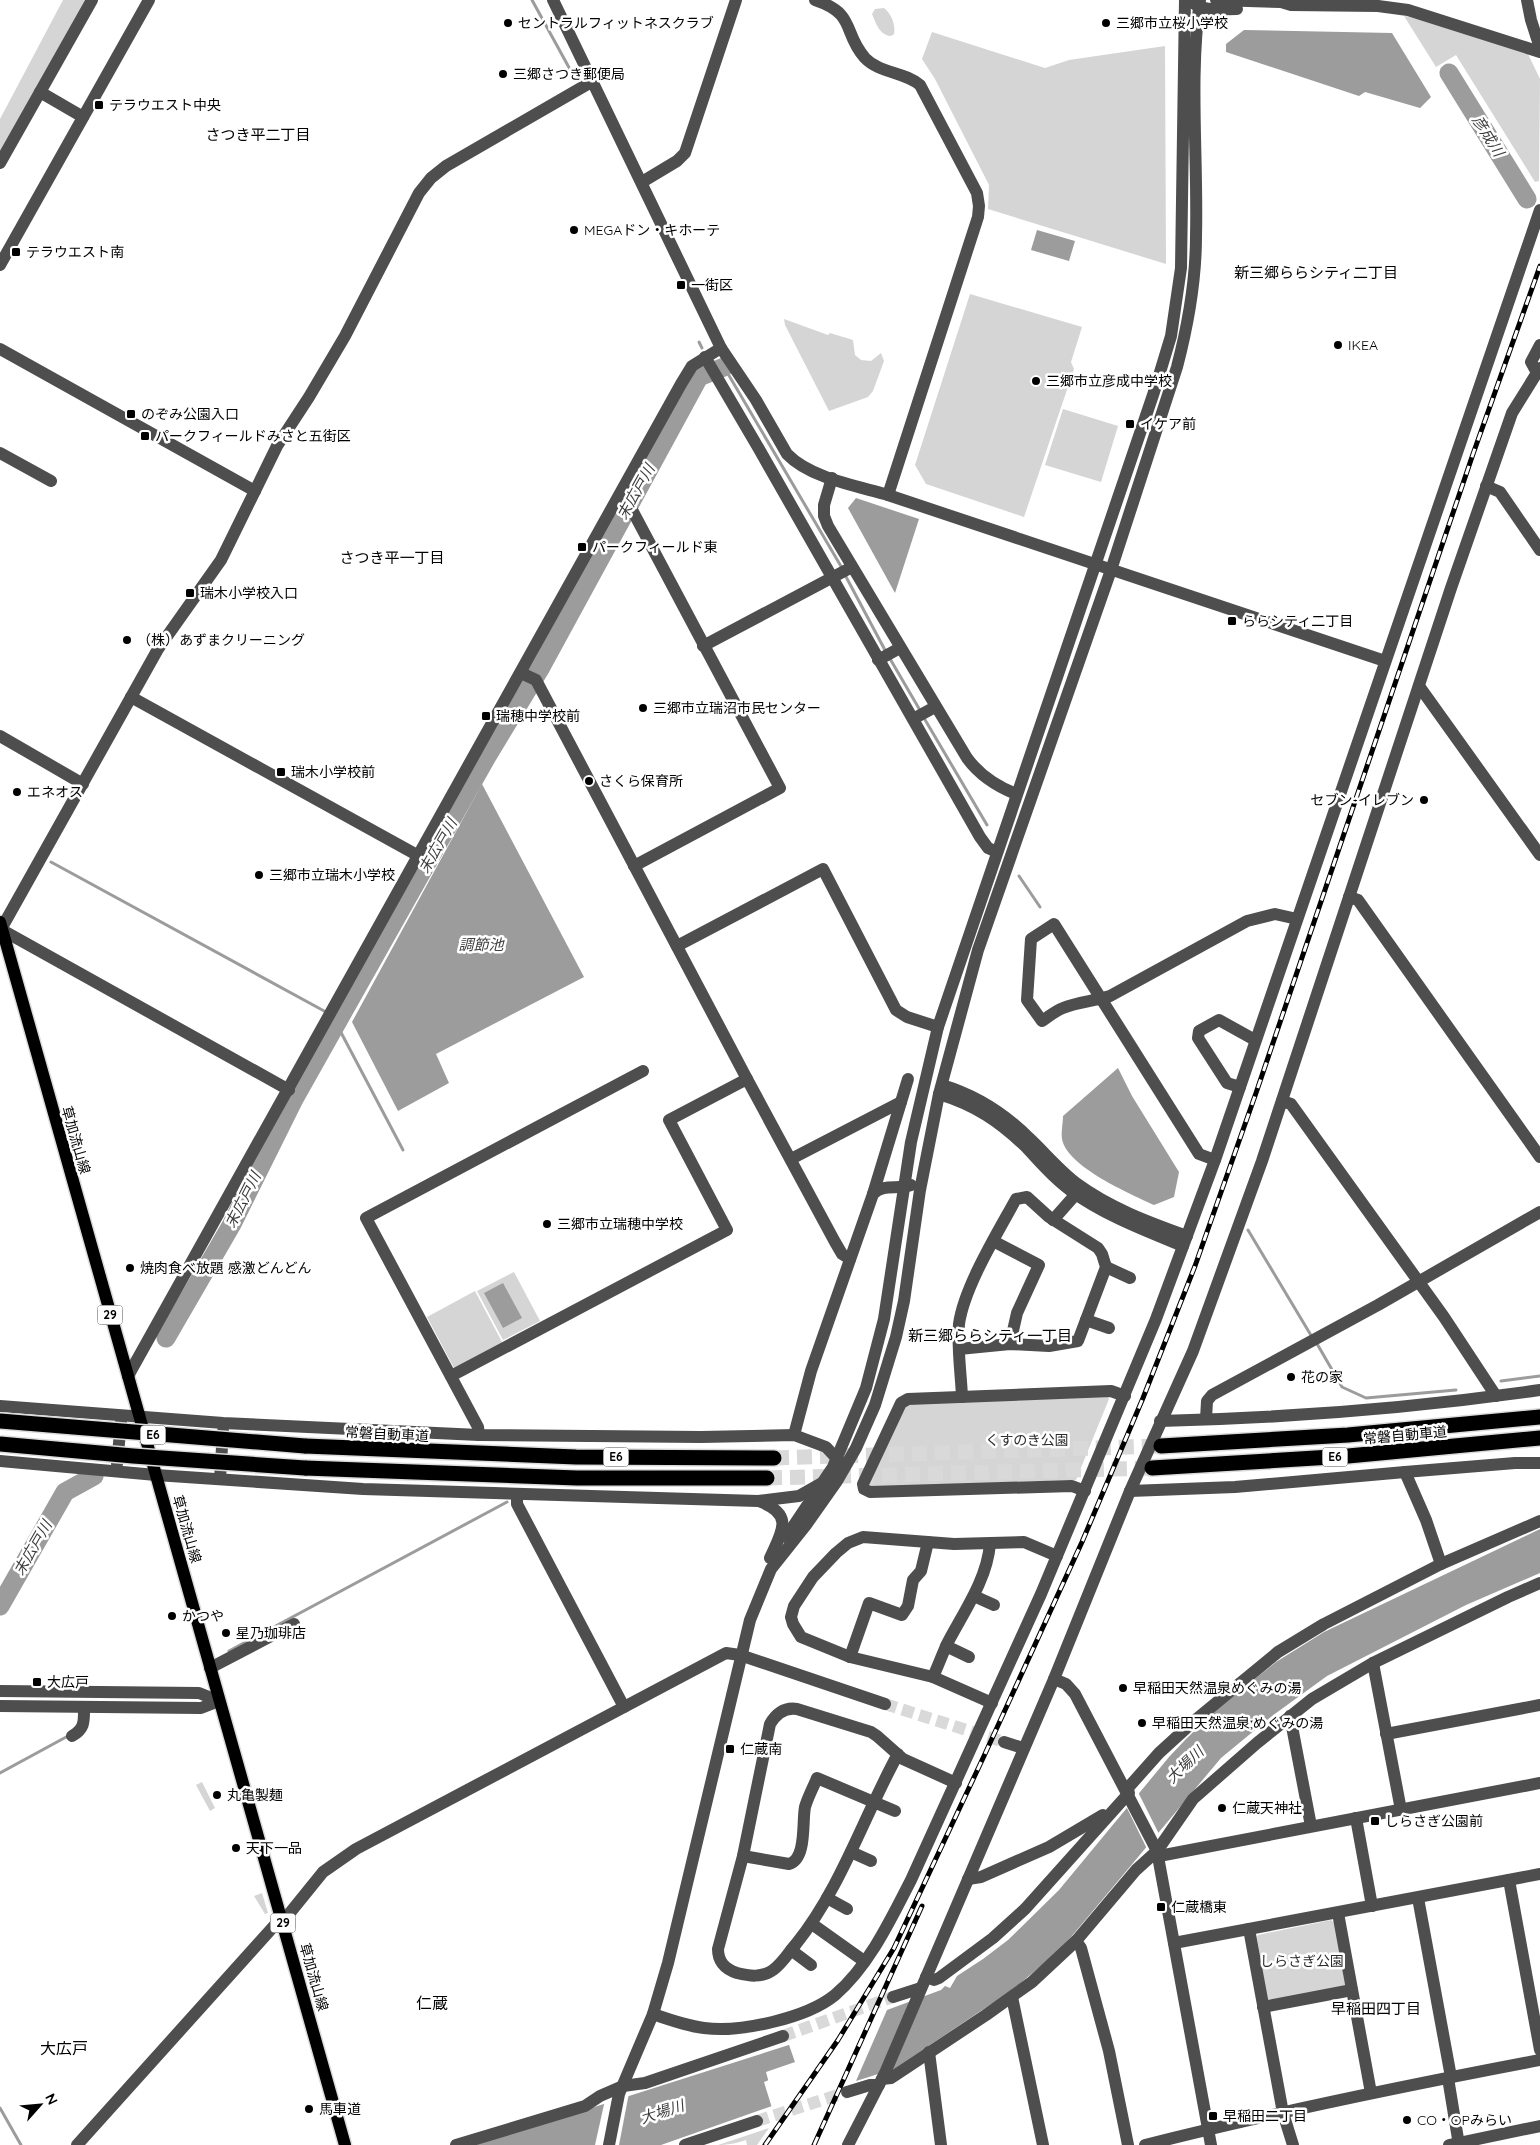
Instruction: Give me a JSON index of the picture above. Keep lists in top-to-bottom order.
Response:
{
  "streets": {
    "highway": ["常磐自動車道", "E6"],
    "main road": ["草加流山線", "29"]
  },
  "districts": [
    "さつき平二丁目",
    "新三郷ららシティ二丁目",
    "さつき平一丁目",
    "新三郷ららシティ一丁目",
    "仁蔵",
    "早稲田四丁目",
    "大広戸"
  ],
  "water": [
    "彦成川",
    "末広戸川",
    "調節池",
    "大場川"
  ],
  "parks": ["くすのき公園", "しらさぎ公園"],
  "places": {
    "other": [
      "セントラルフィットネスクラブ",
      "三郷市立桜小学校",
      "三郷さつき郵便局",
      "MEGAドン・キホーテ",
      "IKEA",
      "三郷市立彦成中学校",
      "（株）あずまクリーニング",
      "三郷市立瑞沼市民センター",
      "さくら保育所",
      "エネオス",
      "セブン-イレブン",
      "三郷市立瑞木小学校",
      "三郷市立瑞穂中学校",
      "焼肉食べ放題 感激どんどん",
      "花の家",
      "かつや",
      "星乃珈琲店",
      "早稲田天然温泉めぐみの湯",
      "早稲田天然温泉;めぐみの湯",
      "丸亀製麺",
      "仁蔵天神社",
      "天下一品",
      "馬車道",
      "CO・OPみらい"
    ],
    "transit": [
      "テラウエスト中央",
      "テラウエスト南",
      "一街区",
      "のぞみ公園入口",
      "イケア前",
      "パークフィールドみさと五街区",
      "パークフィールド東",
      "瑞木小学校入口",
      "ららシティ二丁目",
      "瑞穂中学校前",
      "瑞木小学校前",
      "大広戸",
      "仁蔵南",
      "しらさぎ公園前",
      "仁蔵橋東",
      "早稲田二丁目"
    ]
  },
  "north": "top right"
}
